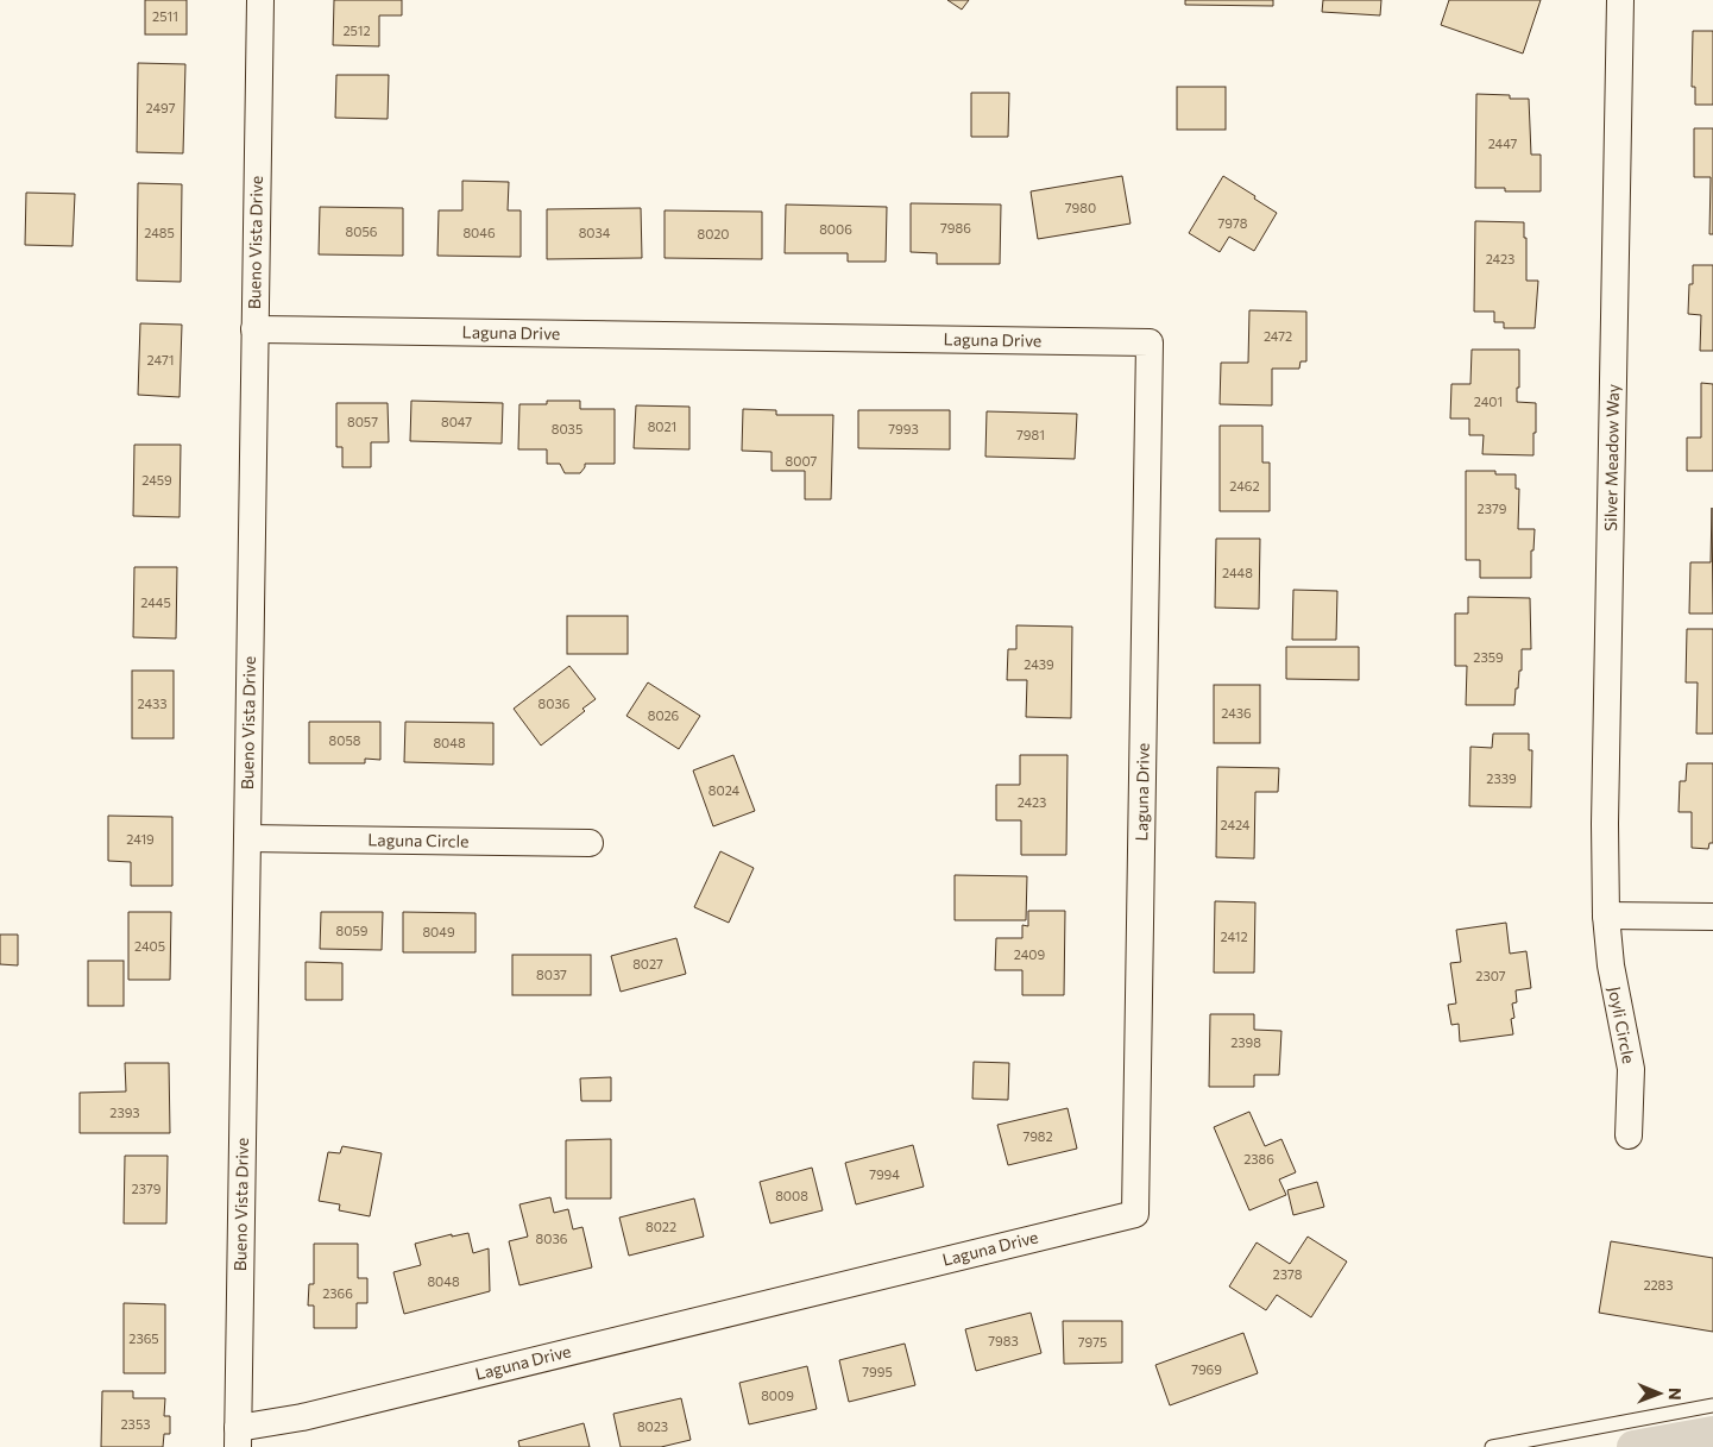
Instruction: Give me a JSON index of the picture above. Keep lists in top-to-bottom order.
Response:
{
  "streets": {
    "street": [
      "Bueno Vista Drive",
      "Laguna Drive",
      "Silver Meadow Way",
      "Laguna Circle",
      "Joyli Circle"
    ]
  },
  "crossings": [
    ["Bueno Vista Drive", "Laguna Drive"],
    ["Bueno Vista Drive", "Laguna Circle"],
    ["Silver Meadow Way", "Joyli Circle"]
  ],
  "house_numbers": [
    "2511",
    "2512",
    "2497",
    "2447",
    "7980",
    "7978",
    "7986",
    "8006",
    "8056",
    "2485",
    "8046",
    "8034",
    "8020",
    "2423",
    "2472",
    "2471",
    "2401",
    "8057",
    "8047",
    "8021",
    "8035",
    "7993",
    "7981",
    "8007",
    "2459",
    "2462",
    "2379",
    "2448",
    "2445",
    "2359",
    "2439",
    "2433",
    "8036",
    "2436",
    "8026",
    "8058",
    "8048",
    "2339",
    "8024",
    "2423",
    "2424",
    "2419",
    "8059",
    "8049",
    "2412",
    "2405",
    "2409",
    "8027",
    "8037",
    "2307",
    "2398",
    "2393",
    "7982",
    "2386",
    "7994",
    "2379",
    "8008",
    "8022",
    "8036",
    "2378",
    "8048",
    "2283",
    "2366",
    "2365",
    "7983",
    "7975",
    "7969",
    "7995",
    "8009",
    "2353",
    "8023"
  ],
  "north": "right"
}
